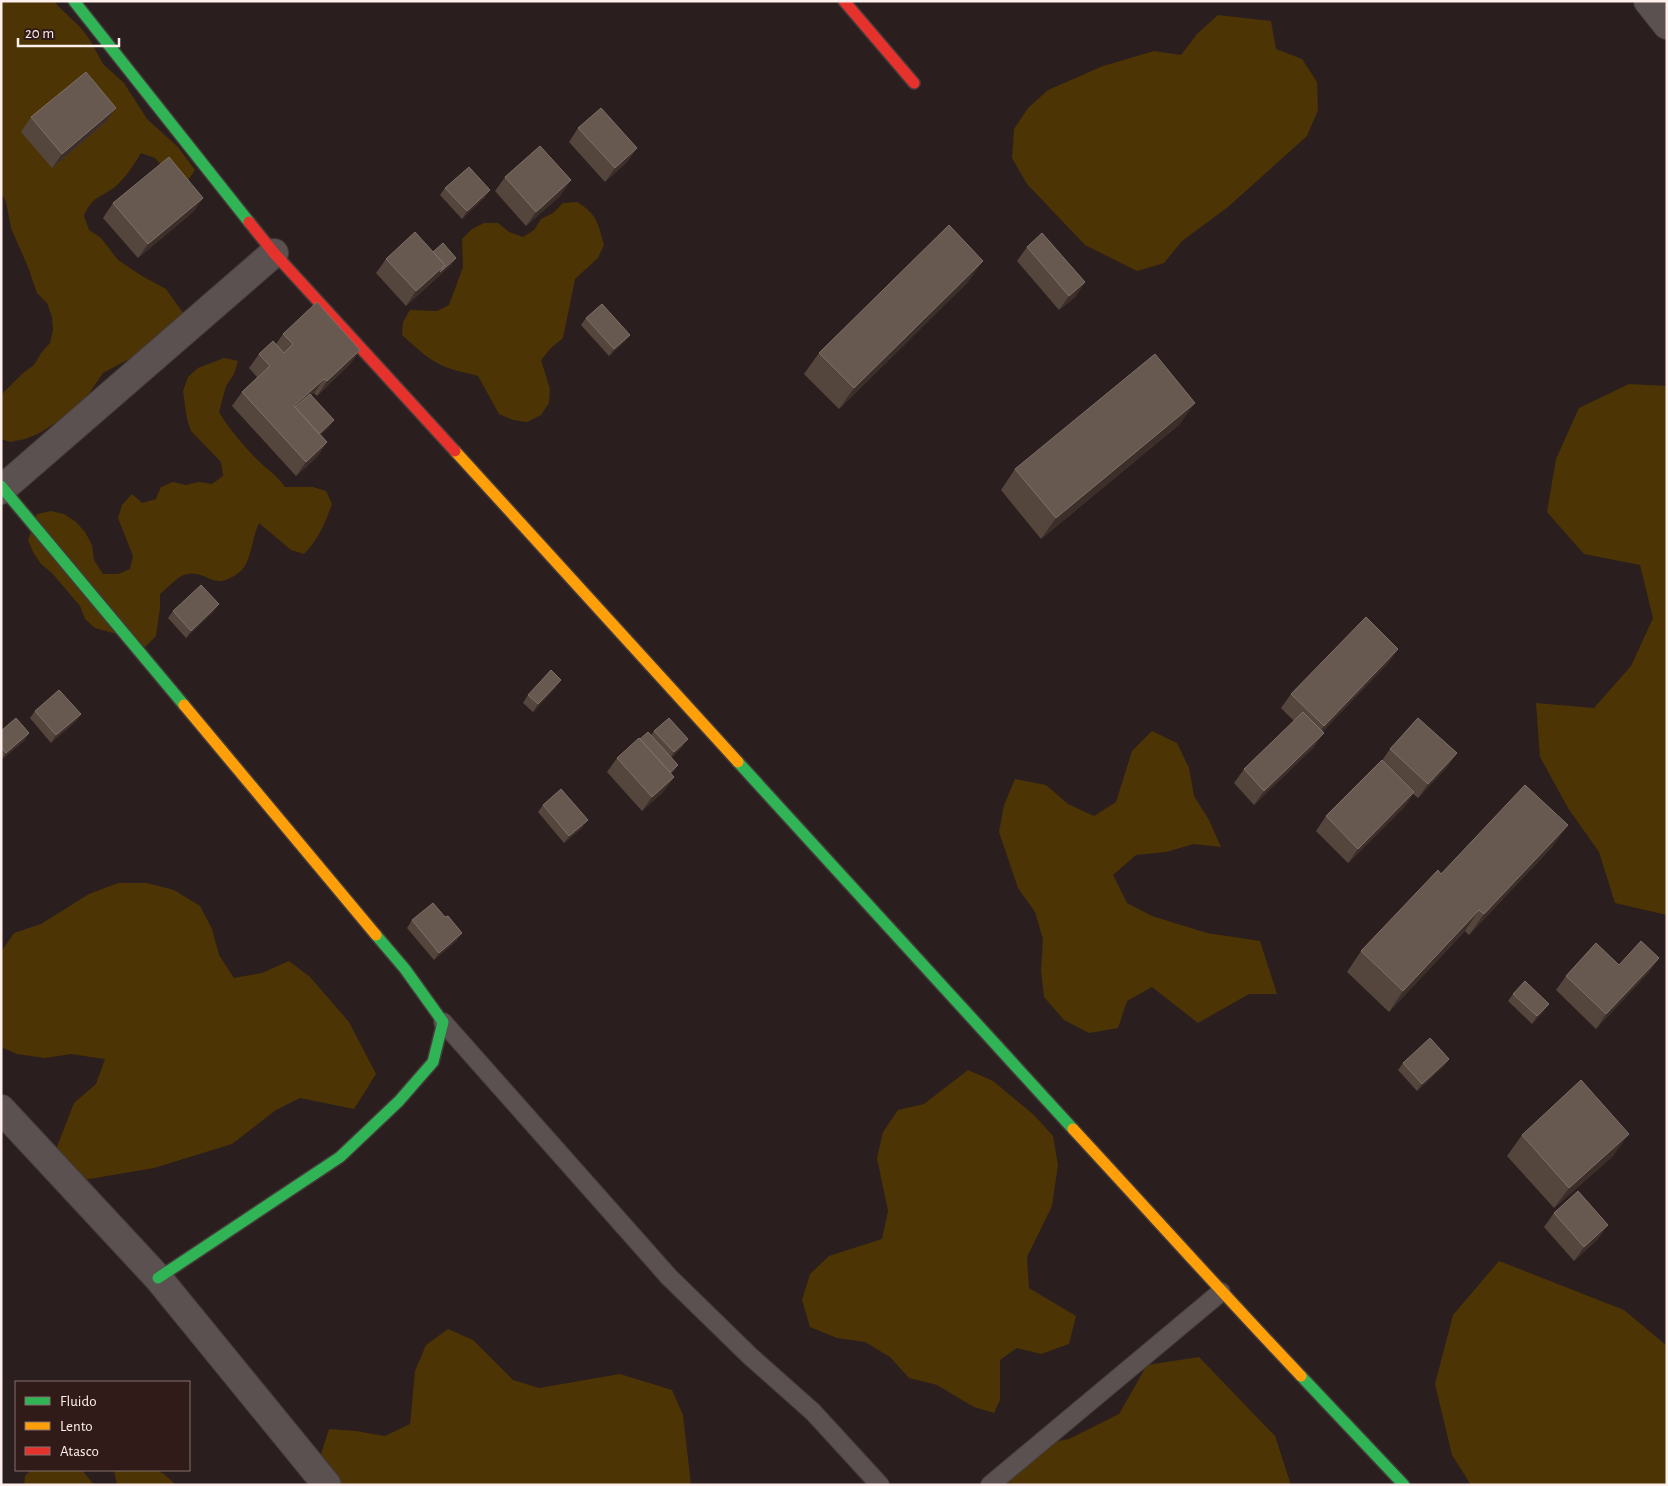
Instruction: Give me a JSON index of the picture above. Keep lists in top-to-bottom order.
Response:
{
  "legend": ["Fluido", "Lento", "Atasco"],
  "scale_bar": "20 m"
}
